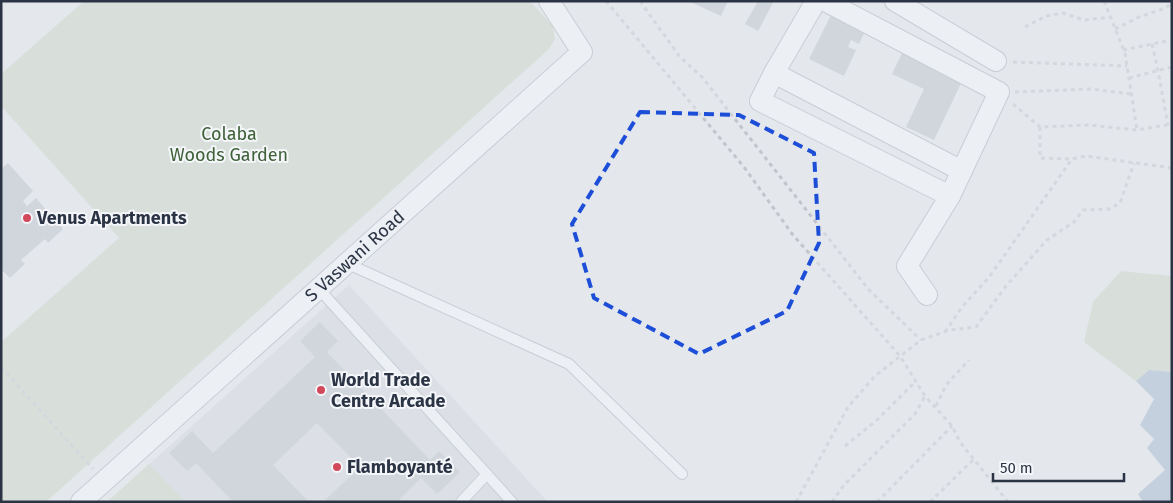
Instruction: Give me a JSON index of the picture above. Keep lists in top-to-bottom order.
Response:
{
  "streets": {
    "street": ["S Vaswani Road"]
  },
  "parks": ["Colaba Woods Garden"],
  "places": ["Venus Apartments", "World Trade Centre Arcade", "Flamboyanté"],
  "scale_bar": "50 m"
}
